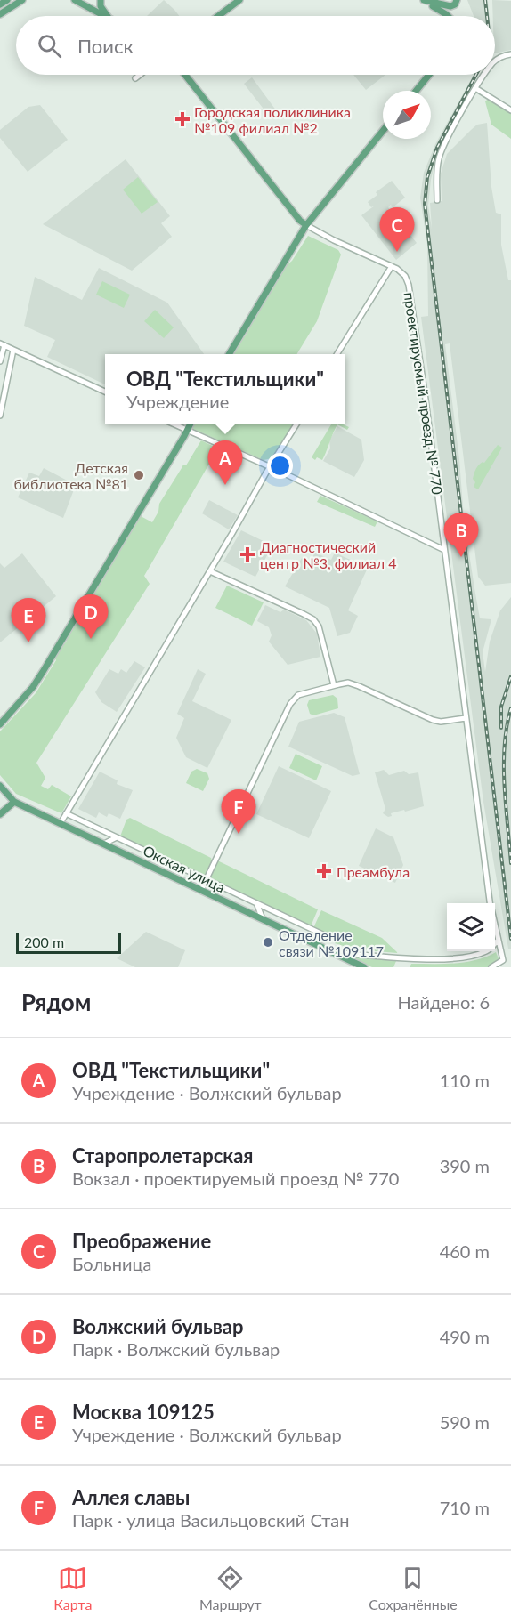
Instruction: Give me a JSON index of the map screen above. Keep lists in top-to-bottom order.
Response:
{
  "streets": {
    "main road": ["Окская улица"],
    "street": ["проектируемый проезд № 770"]
  },
  "places": {
    "health": ["Городская поликлиника №109 филиал №2", "Диагностический центр №3, филиал 4", "Преамбула"],
    "other": ["Детская библиотека №81", "Отделение связи №109117"]
  },
  "scale_bar": "200 m",
  "north": "top right",
  "page": {
    "search": "Поиск",
    "pins": [
      "C",
      "A",
      "B",
      "D",
      "E",
      "F"
    ],
    "popup": ["ОВД \"Текстильщики\"", "Учреждение"],
    "scale": "200 m",
    "heading": ["Рядом", "Найдено: 6"],
    "list": [
      {
        "mark": "A",
        "name": "ОВД \"Текстильщики\"",
        "note": "Учреждение · Волжский бульвар",
        "value": "110 m"
      },
      {
        "mark": "B",
        "name": "Старопролетарская",
        "note": "Вокзал · проектируемый проезд № 770",
        "value": "390 m"
      },
      {
        "mark": "C",
        "name": "Преображение",
        "note": "Больница",
        "value": "460 m"
      },
      {
        "mark": "D",
        "name": "Волжский бульвар",
        "note": "Парк · Волжский бульвар",
        "value": "490 m"
      },
      {
        "mark": "E",
        "name": "Москва 109125",
        "note": "Учреждение · Волжский бульвар",
        "value": "590 m"
      },
      {
        "mark": "F",
        "name": "Аллея славы",
        "note": "Парк · улица Васильцовский Стан",
        "value": "710 m"
      }
    ],
    "nav": ["Карта", "Маршрут", "Сохранённые"]
  }
}
